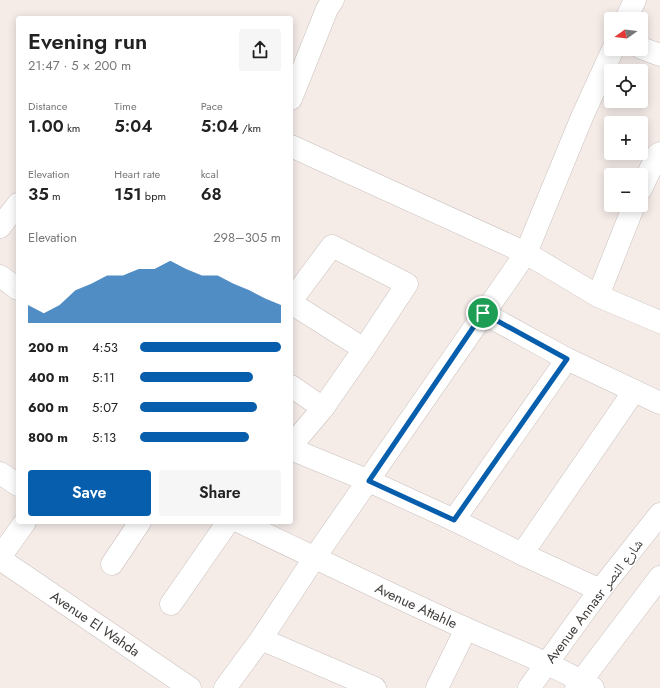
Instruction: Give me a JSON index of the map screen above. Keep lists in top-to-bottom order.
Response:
{
  "streets": {
    "street": ["Avenue Annasr شارع النصر", "Avenue Attahle", "Avenue El Wahda"]
  },
  "crossings": [
    ["Avenue Annasr شارع النصر", "Avenue Attahle"]
  ],
  "north": "left",
  "page": {
    "map_buttons": ["+", "−"],
    "heading": ["Evening run", "21:47 · 5 × 200 m"],
    "stats": [
      ["Distance", "1.00 km"],
      ["Time", "5:04"],
      ["Pace", "5:04 /km"],
      ["Elevation", "35 m"],
      ["Heart rate", "151 bpm"],
      ["kcal", "68"]
    ],
    "chart": ["Elevation", "298–305 m"],
    "list": [
      {
        "name": "200 m",
        "note": "4:53"
      },
      {
        "name": "400 m",
        "note": "5:11"
      },
      {
        "name": "600 m",
        "note": "5:07"
      },
      {
        "name": "800 m",
        "note": "5:13"
      }
    ],
    "buttons": ["Save", "Share"]
  }
}
